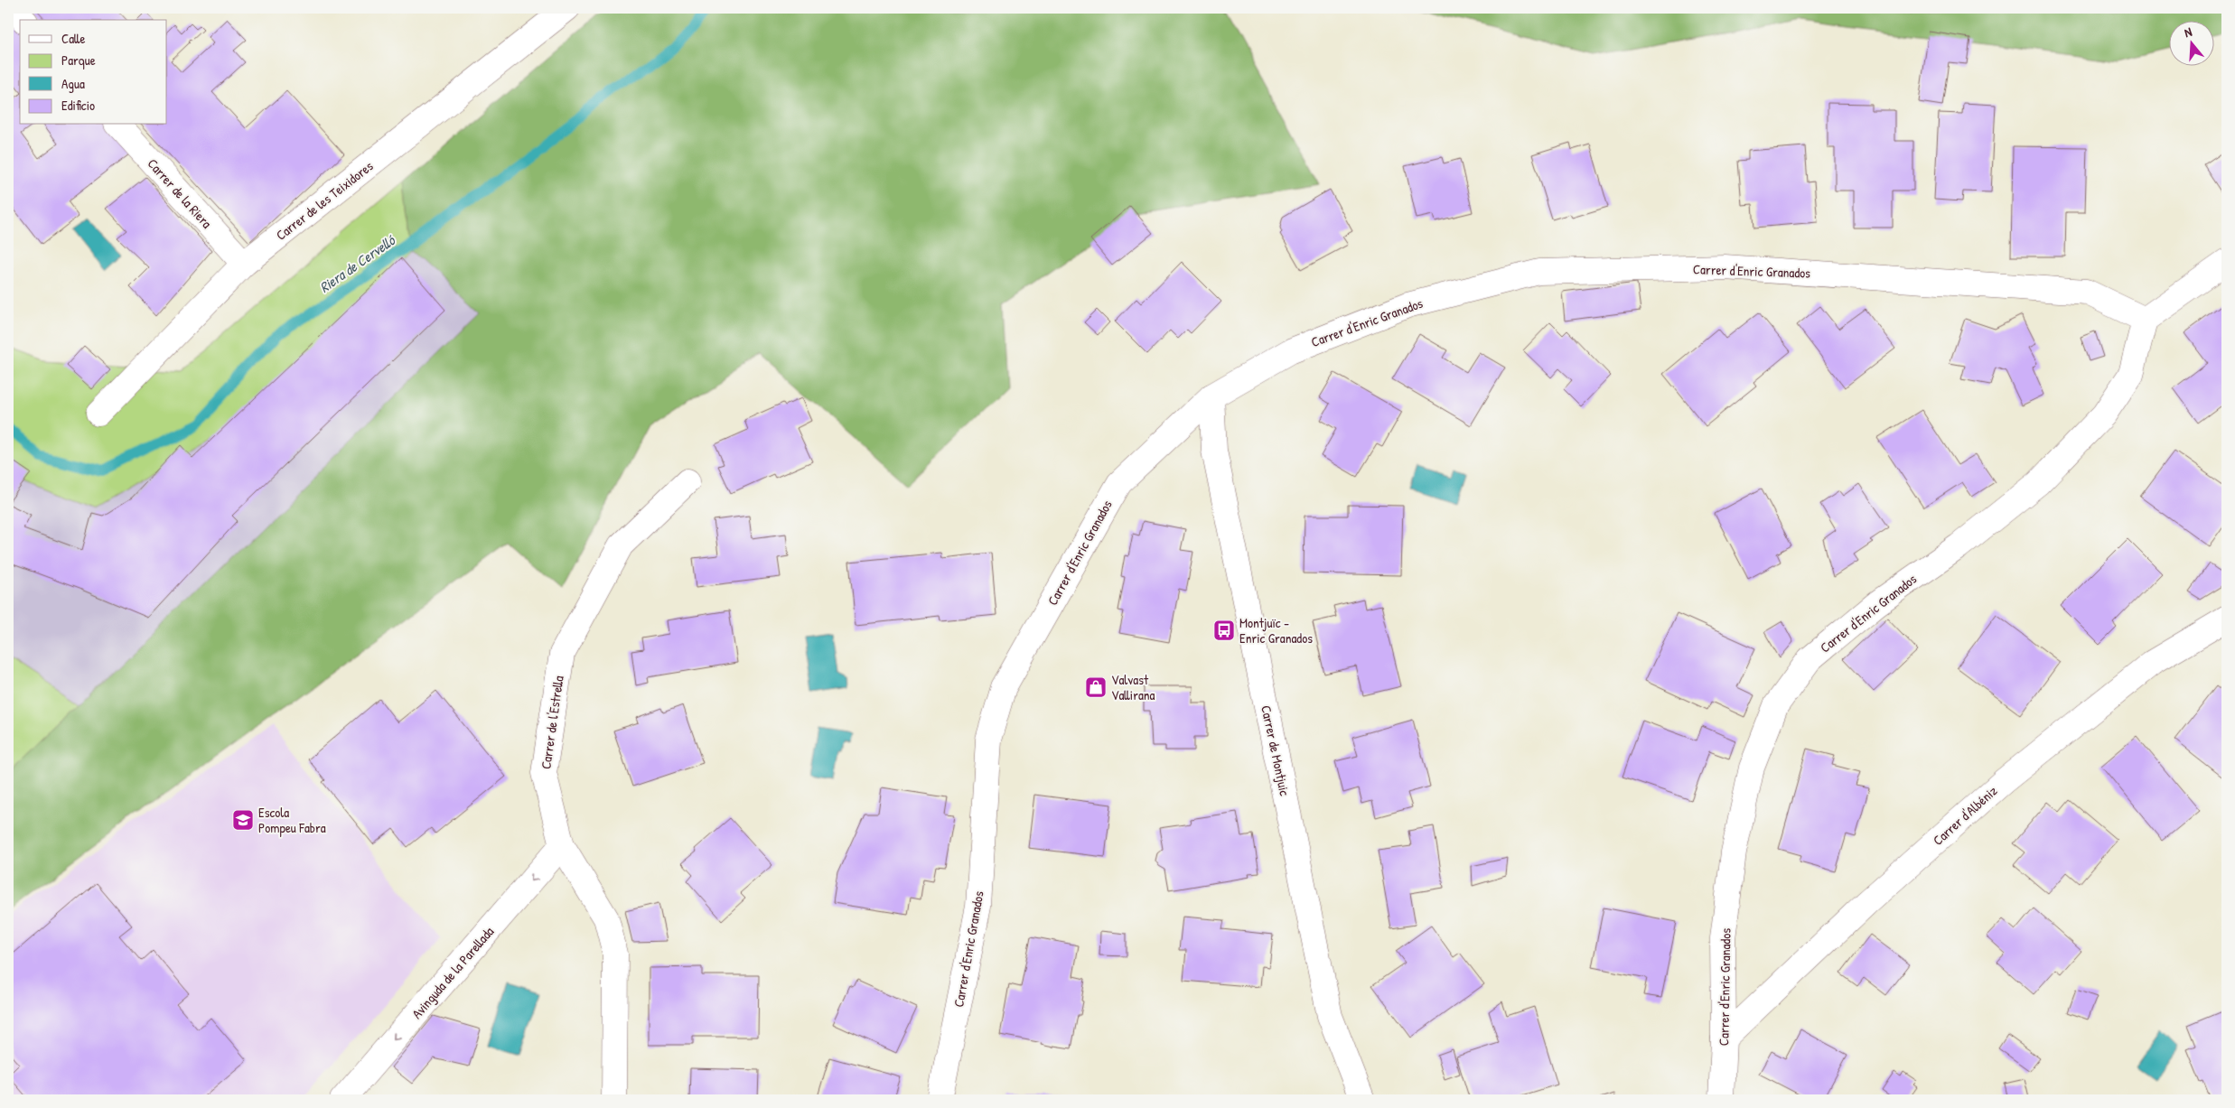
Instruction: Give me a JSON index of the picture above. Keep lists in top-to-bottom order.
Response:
{
  "streets": {
    "street": [
      "Carrer de la Riera",
      "Carrer de les Teixidores",
      "Carrer d'Enric Granados",
      "Carrer de l'Estrella",
      "Carrer de Montjuic",
      "Carrer d'Albéniz",
      "Avinguda de la Parellada"
    ]
  },
  "crossings": [
    ["Carrer de la Riera", "Carrer de les Teixidores"],
    ["Carrer d'Enric Granados", "Carrer de Montjuic"],
    ["Carrer d'Enric Granados", "Carrer d'Albéniz"],
    ["Carrer de l'Estrella", "Avinguda de la Parellada"]
  ],
  "one_way": ["Avinguda de la Parellada"],
  "water": ["Riera de Cervelló"],
  "places": {
    "bus stop": ["Montjuïc - Enric Granados"],
    "shop": ["Valvast Vallirana"],
    "school or university": ["Escola Pompeu Fabra"]
  },
  "legend": [
    "Calle",
    "Parque",
    "Agua",
    "Edificio"
  ],
  "north": "top"
}
